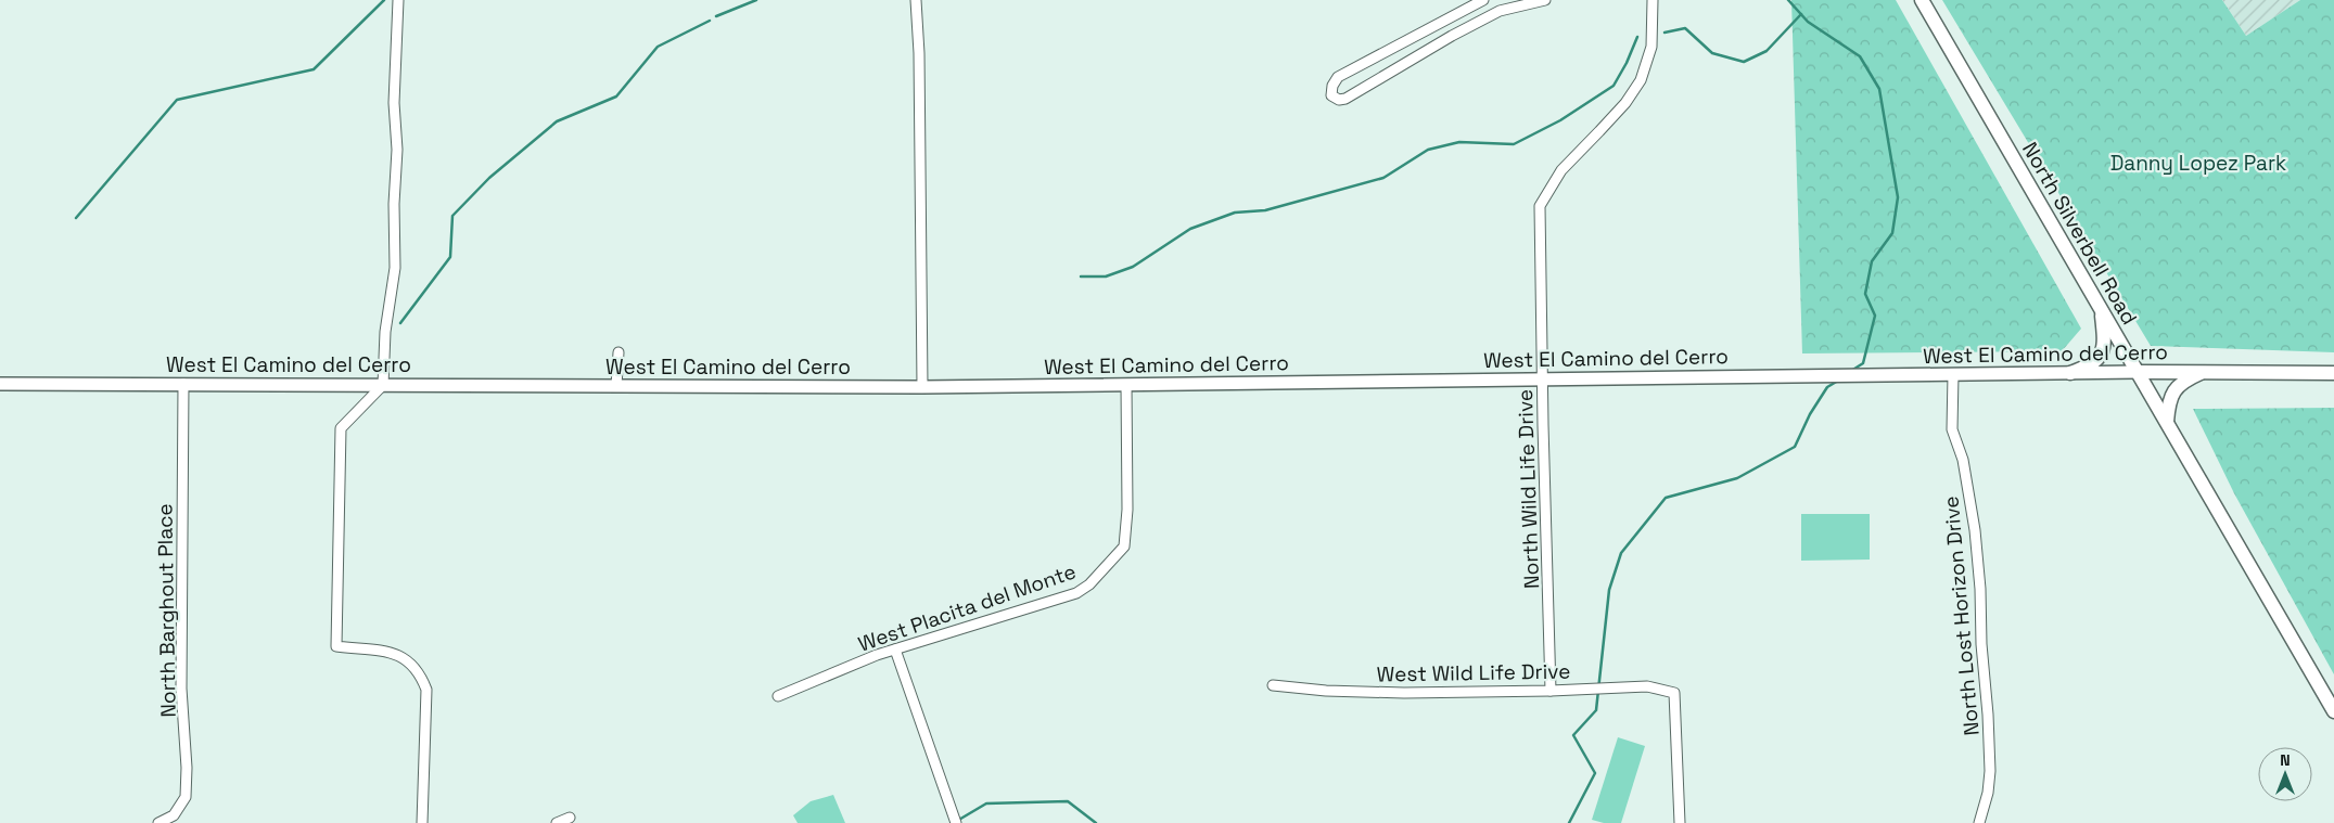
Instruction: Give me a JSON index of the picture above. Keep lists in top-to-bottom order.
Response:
{
  "streets": {
    "main road": ["North Silverbell Road", "West El Camino del Cerro"],
    "street": [
      "North Wild Life Drive",
      "West Placita del Monte",
      "North Barghout Place",
      "North Lost Horizon Drive",
      "West Wild Life Drive"
    ]
  },
  "crossings": [
    ["North Silverbell Road", "West El Camino del Cerro"],
    ["West El Camino del Cerro", "North Wild Life Drive"],
    ["West El Camino del Cerro", "West Placita del Monte"],
    ["West El Camino del Cerro", "North Barghout Place"],
    ["West El Camino del Cerro", "North Lost Horizon Drive"],
    ["North Wild Life Drive", "West Wild Life Drive"]
  ],
  "parks": ["Danny Lopez Park"],
  "north": "top"
}
